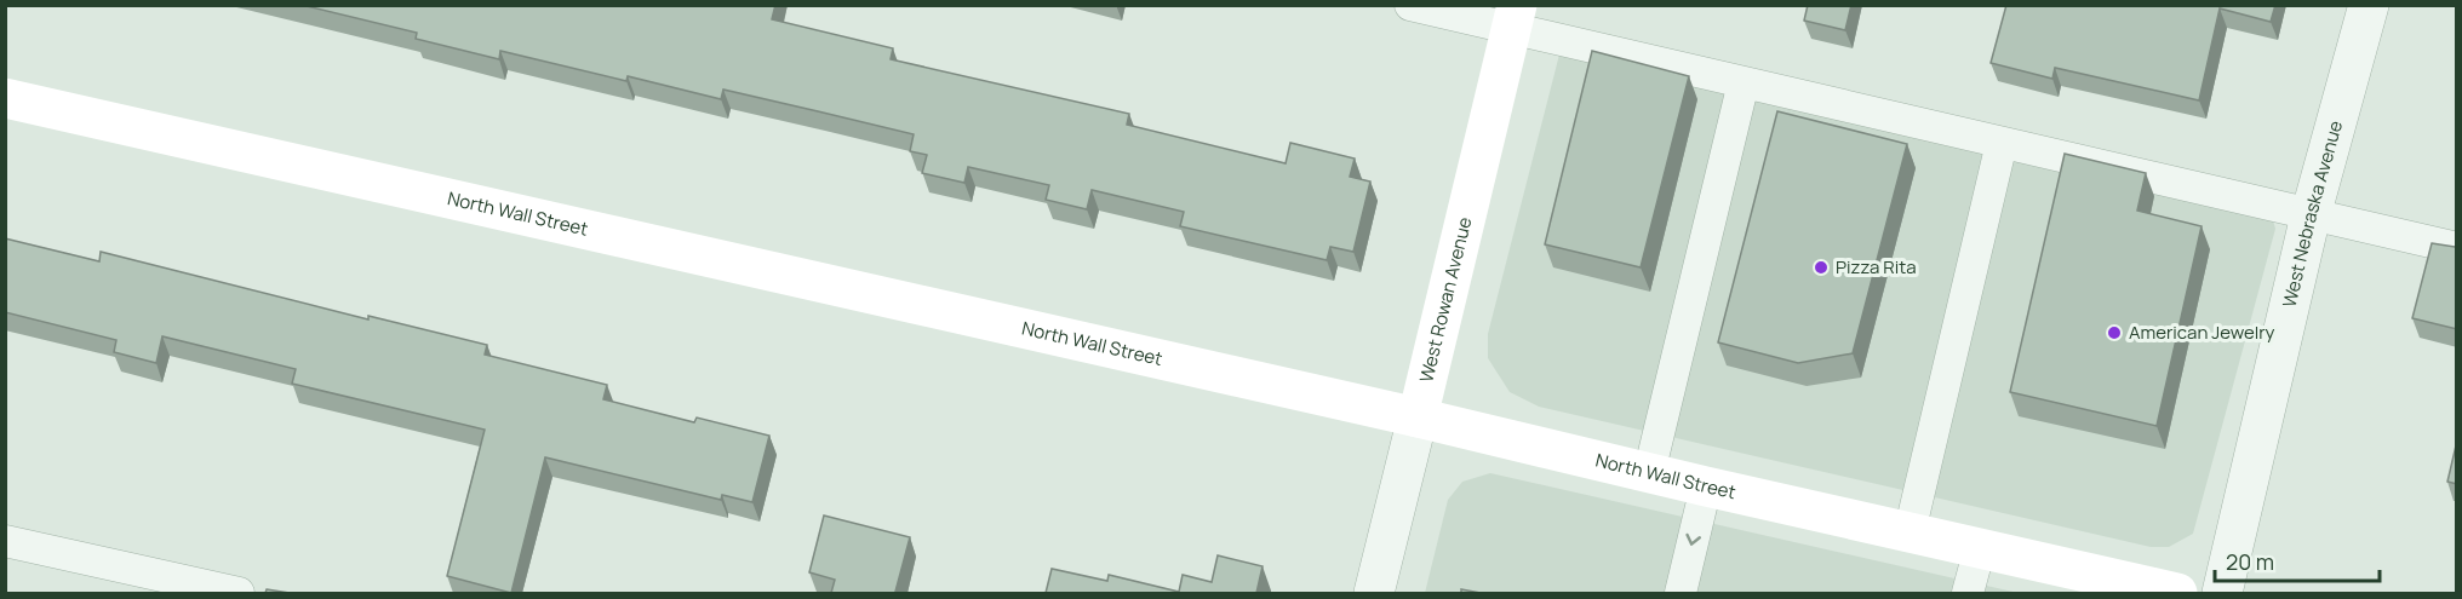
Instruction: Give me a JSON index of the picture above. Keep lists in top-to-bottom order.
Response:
{
  "streets": {
    "street": ["North Wall Street", "West Nebraska Avenue", "West Rowan Avenue"]
  },
  "crossings": [
    ["North Wall Street", "West Rowan Avenue"]
  ],
  "places": ["Pizza Rita", "American Jewelry"],
  "scale_bar": "20 m"
}
